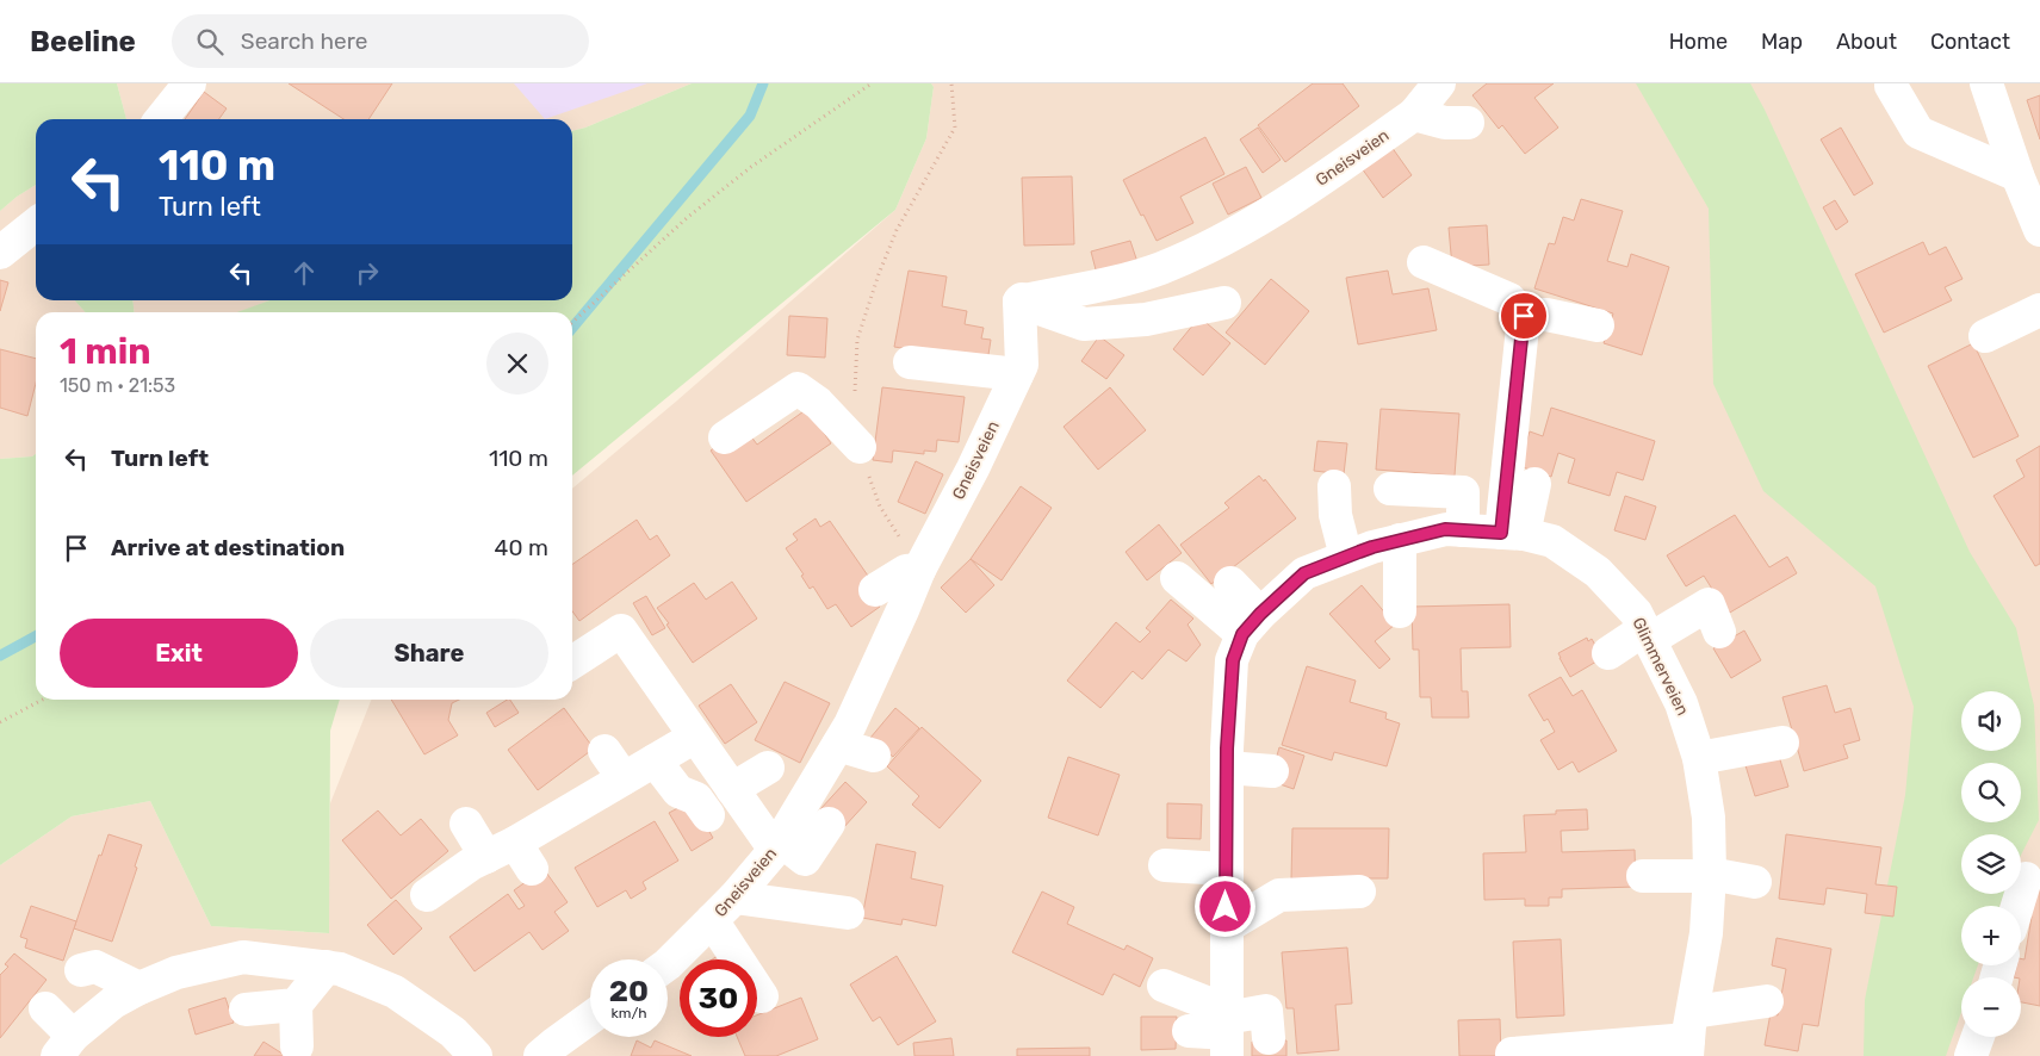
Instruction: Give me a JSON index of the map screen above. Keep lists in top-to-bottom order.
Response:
{
  "streets": {
    "street": ["Gneisveien", "Glimmerveien"]
  },
  "page": {
    "header": "Beeline",
    "search": "Search here",
    "nav": [
      "Home",
      "Map",
      "About",
      "Contact"
    ],
    "turn": ["110 m", "Turn left"],
    "heading": ["1 min", "150 m · 21:53"],
    "list": [
      {
        "name": "Turn left",
        "value": "110 m"
      },
      {
        "name": "Arrive at destination",
        "value": "40 m"
      }
    ],
    "buttons": ["Exit", "Share"],
    "map_buttons": ["+", "−"],
    "speed": "20 km/h",
    "limit": "30"
  }
}
